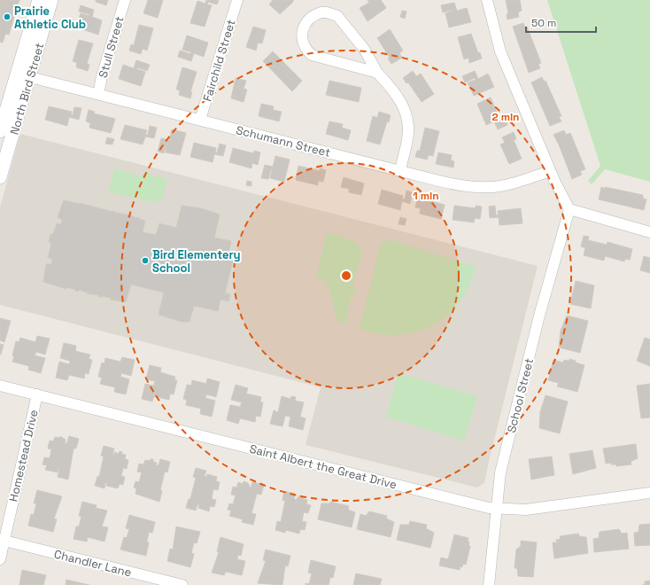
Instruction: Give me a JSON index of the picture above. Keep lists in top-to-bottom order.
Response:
{
  "streets": {
    "street": [
      "Stull Street",
      "Fairchild Street",
      "North Bird Street",
      "Schumann Street",
      "School Street",
      "Homestead Drive",
      "Saint Albert the Great Drive",
      "Chandler Lane"
    ]
  },
  "crossings": [
    ["Stull Street", "Schumann Street"],
    ["Fairchild Street", "Schumann Street"],
    ["North Bird Street", "Schumann Street"],
    ["School Street", "Saint Albert the Great Drive"],
    ["Homestead Drive", "Saint Albert the Great Drive"],
    ["Homestead Drive", "Chandler Lane"]
  ],
  "places": ["Prairie Athletic Club", "Bird Elementery School"],
  "scale_bar": "50 m",
  "rings": ["2 min", "1 min"]
}
